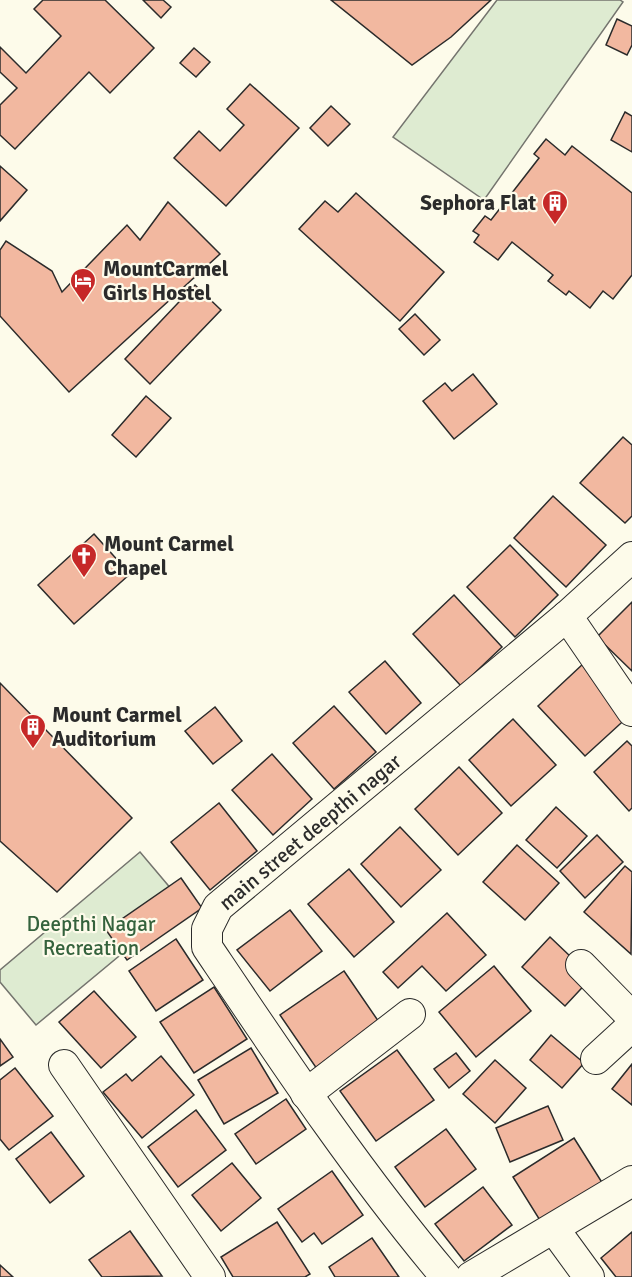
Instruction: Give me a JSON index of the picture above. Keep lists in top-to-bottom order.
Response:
{
  "streets": {
    "street": ["main street deepthi nagar"]
  },
  "parks": ["Deepthi Nagar Recreation"],
  "places": {
    "building": ["Sephora Flat", "Mount Carmel Auditorium"],
    "hotel": ["MountCarmel Girls Hostel"],
    "church": ["Mount Carmel Chapel"]
  }
}
